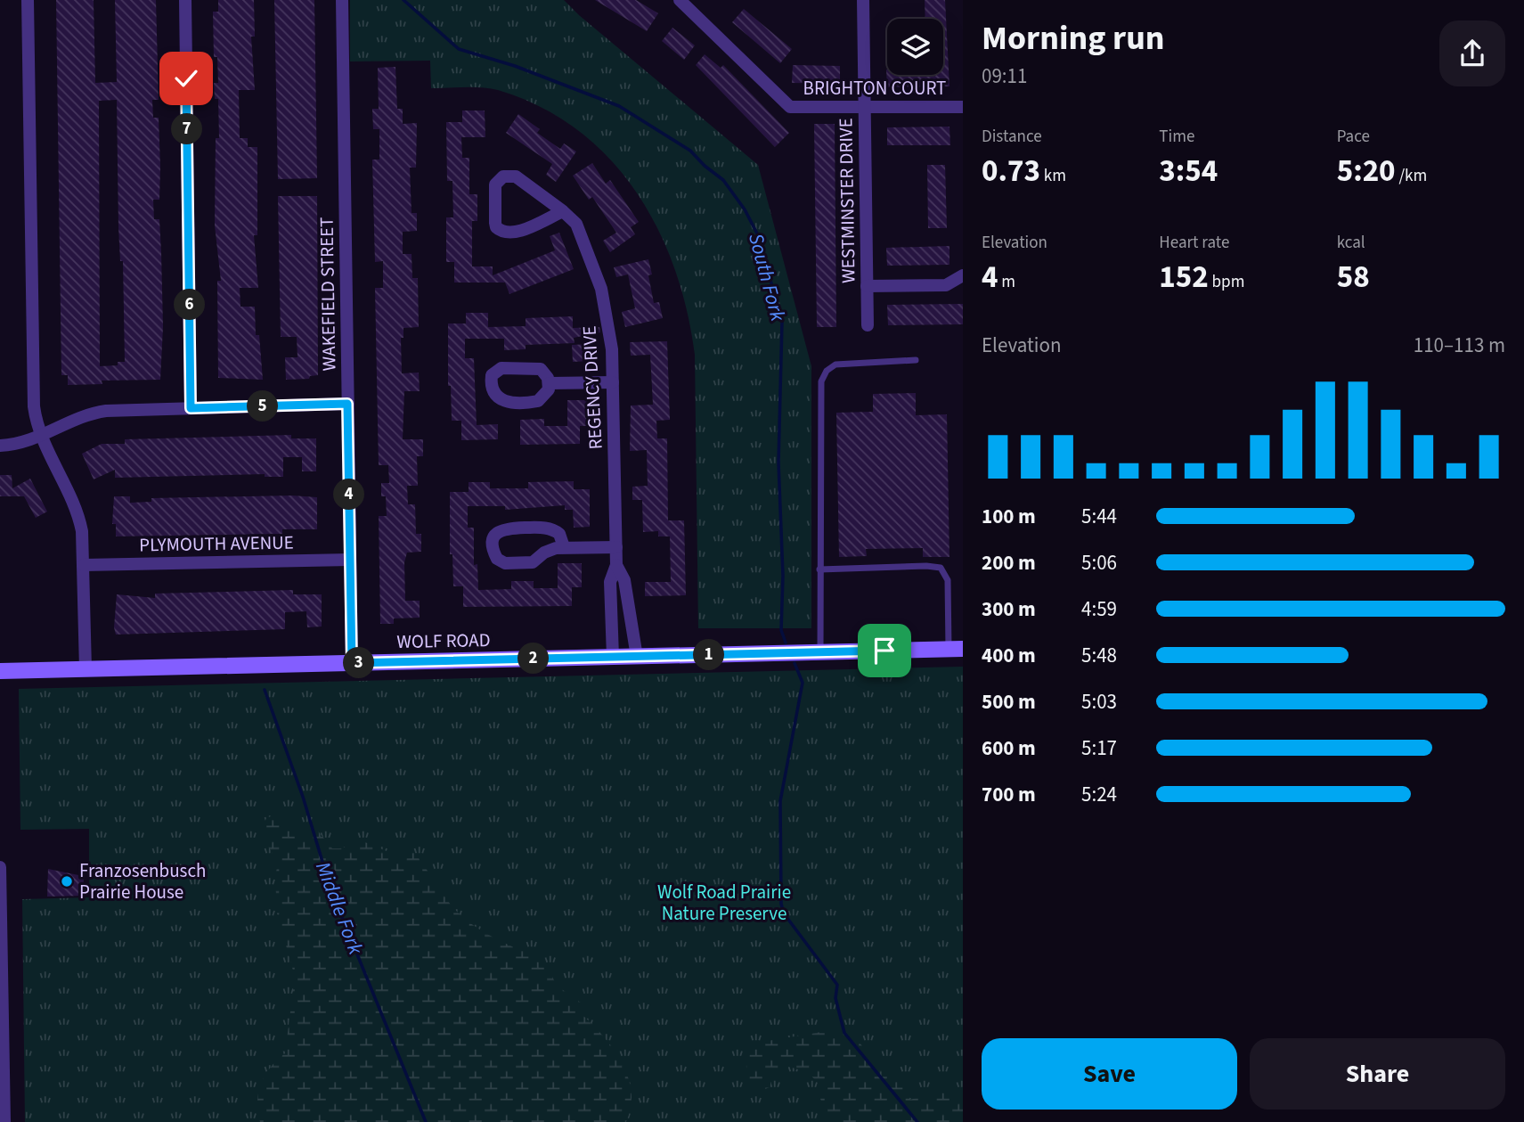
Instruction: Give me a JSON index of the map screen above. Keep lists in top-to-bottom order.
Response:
{
  "streets": {
    "main road": ["WOLF ROAD"],
    "street": [
      "BRIGHTON COURT",
      "WESTMINSTER DRIVE",
      "WAKEFIELD STREET",
      "REGENCY DRIVE",
      "PLYMOUTH AVENUE"
    ]
  },
  "crossings": [
    ["BRIGHTON COURT", "WESTMINSTER DRIVE"],
    ["WAKEFIELD STREET", "PLYMOUTH AVENUE"],
    ["WAKEFIELD STREET", "WOLF ROAD"],
    ["REGENCY DRIVE", "WOLF ROAD"]
  ],
  "water": ["South Fork", "Middle Fork"],
  "parks": ["Wolf Road Prairie Nature Preserve"],
  "places": ["Franzosenbusch Prairie House"],
  "page": {
    "heading": ["Morning run", "09:11"],
    "stats": [
      ["Distance", "0.73 km"],
      ["Time", "3:54"],
      ["Pace", "5:20 /km"],
      ["Elevation", "4 m"],
      ["Heart rate", "152 bpm"],
      ["kcal", "58"]
    ],
    "pins": [
      "7",
      "6",
      "5",
      "4",
      "1",
      "2",
      "3"
    ],
    "chart": ["Elevation", "110–113 m"],
    "list": [
      {
        "name": "100 m",
        "note": "5:44"
      },
      {
        "name": "200 m",
        "note": "5:06"
      },
      {
        "name": "300 m",
        "note": "4:59"
      },
      {
        "name": "400 m",
        "note": "5:48"
      },
      {
        "name": "500 m",
        "note": "5:03"
      },
      {
        "name": "600 m",
        "note": "5:17"
      },
      {
        "name": "700 m",
        "note": "5:24"
      }
    ],
    "buttons": ["Save", "Share"]
  }
}
